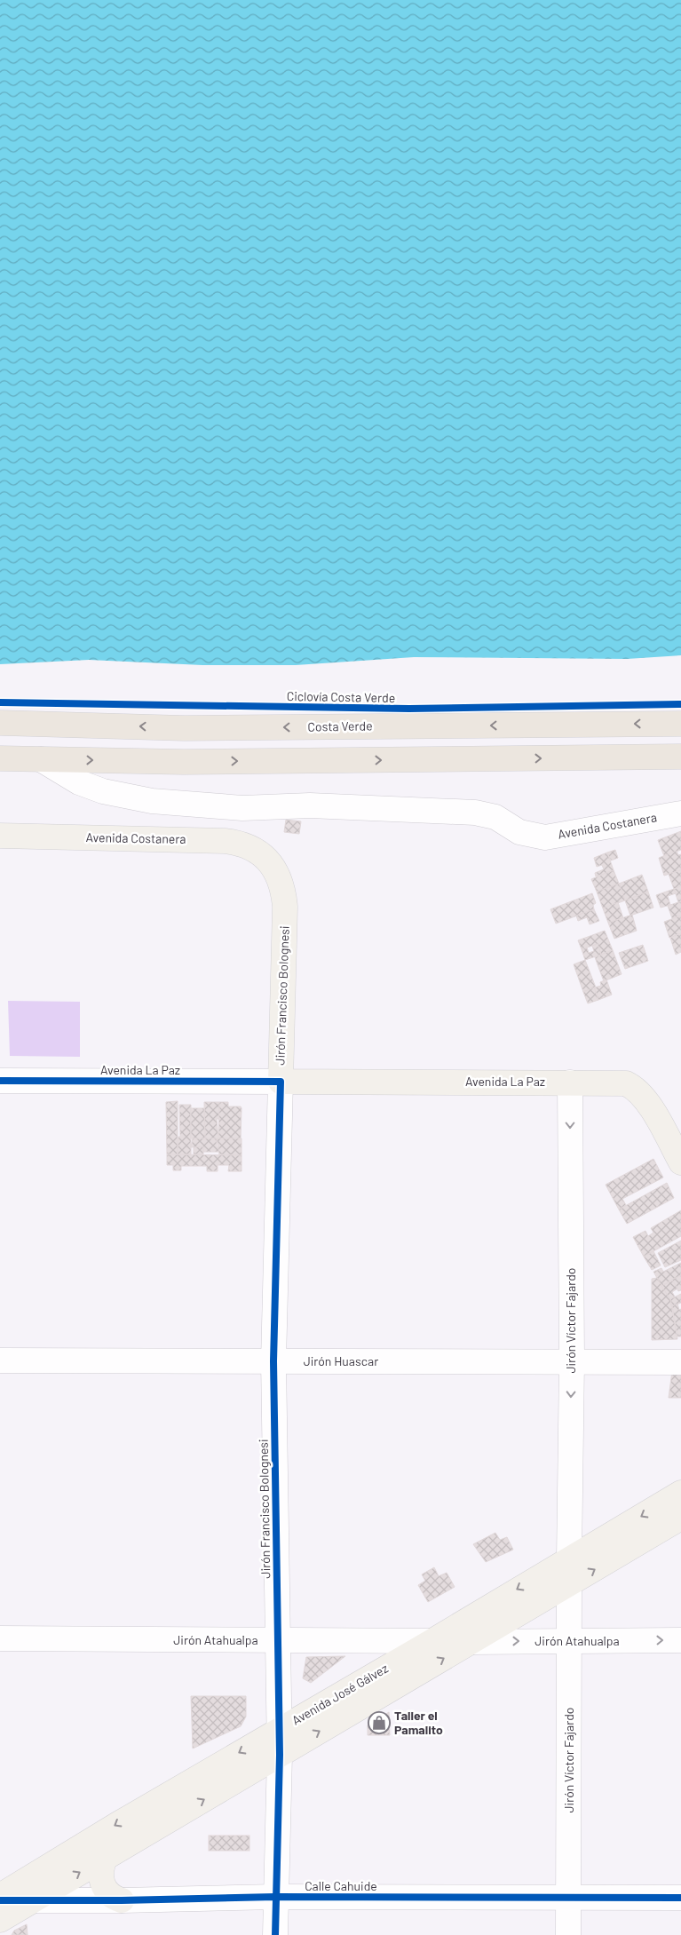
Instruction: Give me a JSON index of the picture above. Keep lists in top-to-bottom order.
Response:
{
  "streets": {
    "highway": ["Costa Verde"],
    "main road": [
      "Avenida Costanera",
      "Jirón Francisco Bolognesi",
      "Avenida La Paz",
      "Avenida José Gálvez"
    ],
    "street": [
      "Jirón Víctor Fajardo",
      "Jirón Huascar",
      "Jirón Atahualpa",
      "Calle Cahuide"
    ],
    "cycle path": ["Ciclovía Costa Verde"]
  },
  "crossings": [
    ["Avenida Costanera", "Jirón Francisco Bolognesi"],
    ["Jirón Francisco Bolognesi", "Avenida La Paz"],
    ["Jirón Francisco Bolognesi", "Jirón Huascar"],
    ["Jirón Francisco Bolognesi", "Jirón Atahualpa"],
    ["Jirón Francisco Bolognesi", "Avenida José Gálvez"],
    ["Jirón Francisco Bolognesi", "Calle Cahuide"],
    ["Avenida La Paz", "Jirón Víctor Fajardo"],
    ["Jirón Víctor Fajardo", "Jirón Huascar"],
    ["Jirón Víctor Fajardo", "Jirón Atahualpa"],
    ["Jirón Víctor Fajardo", "Avenida José Gálvez"],
    ["Jirón Víctor Fajardo", "Calle Cahuide"],
    ["Jirón Atahualpa", "Avenida José Gálvez"],
    ["Avenida José Gálvez", "Calle Cahuide"]
  ],
  "one_way": ["Jirón Víctor Fajardo"],
  "places": {
    "shop": ["Taller el Pamalito"]
  }
}
